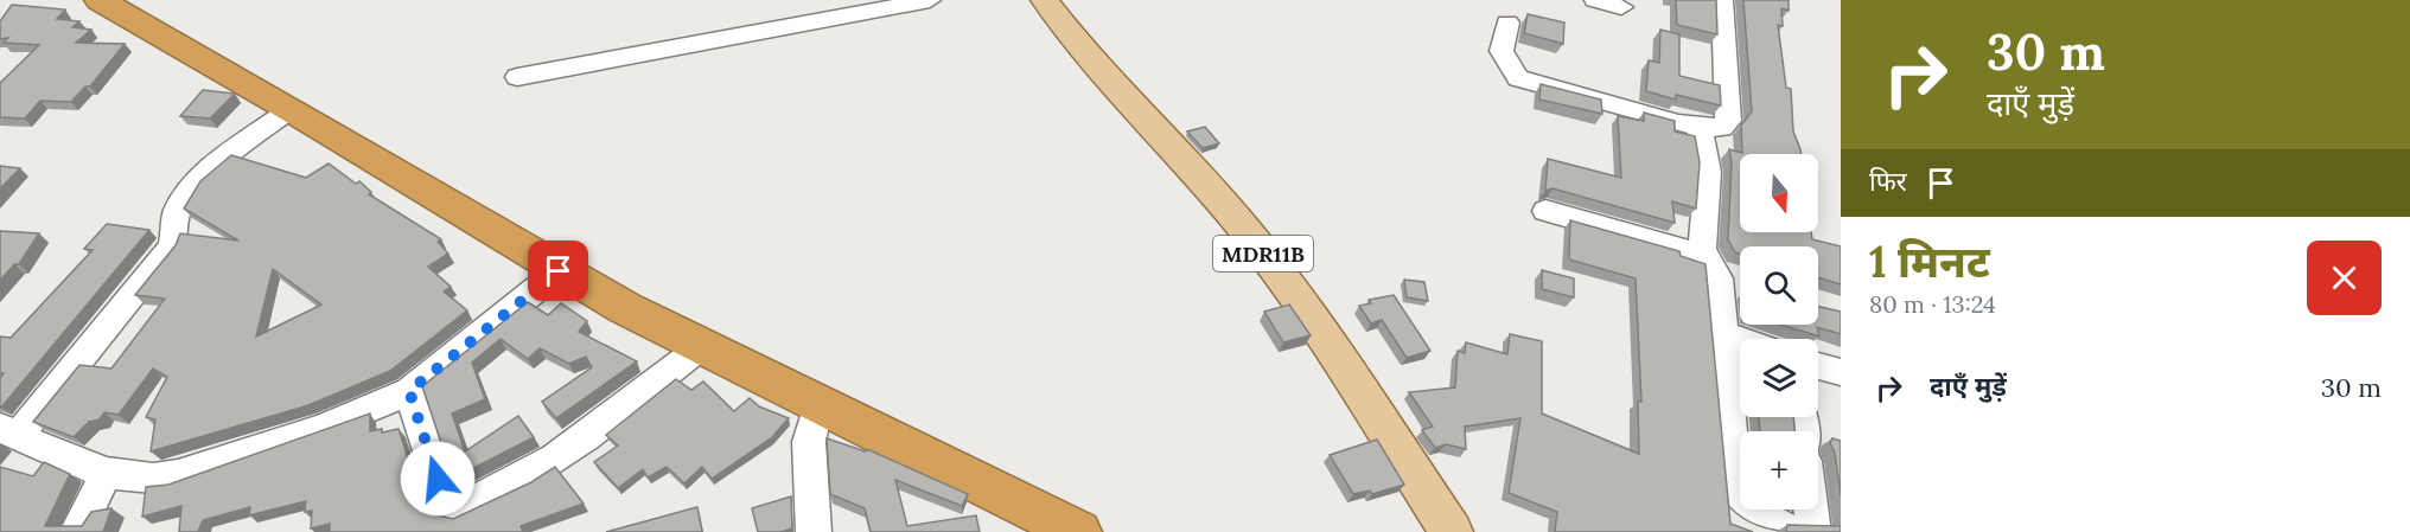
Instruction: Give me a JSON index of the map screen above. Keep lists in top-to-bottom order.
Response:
{
  "streets": {
    "main road": ["MDR11B"]
  },
  "north": "bottom",
  "page": {
    "turn": ["30 m", "दाएँ मुड़ें"],
    "then": "फिर",
    "map_buttons": "+",
    "heading": ["1 मिनट", "80 m · 13:24"],
    "list": [
      {
        "name": "दाएँ मुड़ें",
        "value": "30 m"
      }
    ]
  }
}
